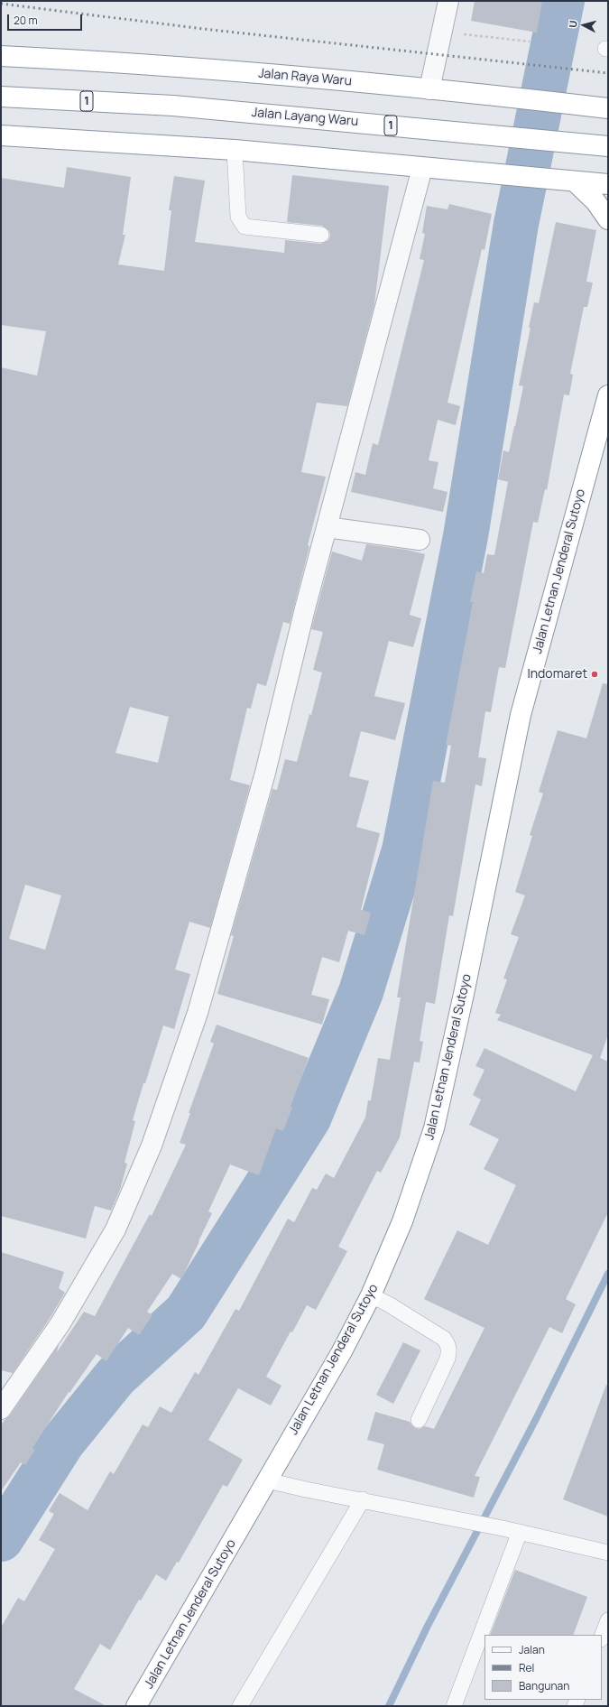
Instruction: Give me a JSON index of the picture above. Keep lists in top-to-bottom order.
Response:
{
  "streets": {
    "highway": [
      "Jalan Raya Waru",
      "1",
      "Jalan Layang Waru",
      "Jalan Letnan Jenderal Sutoyo"
    ]
  },
  "places": ["Indomaret"],
  "legend": ["Jalan", "Rel", "Bangunan"],
  "scale_bar": "20 m",
  "north": "left"
}
